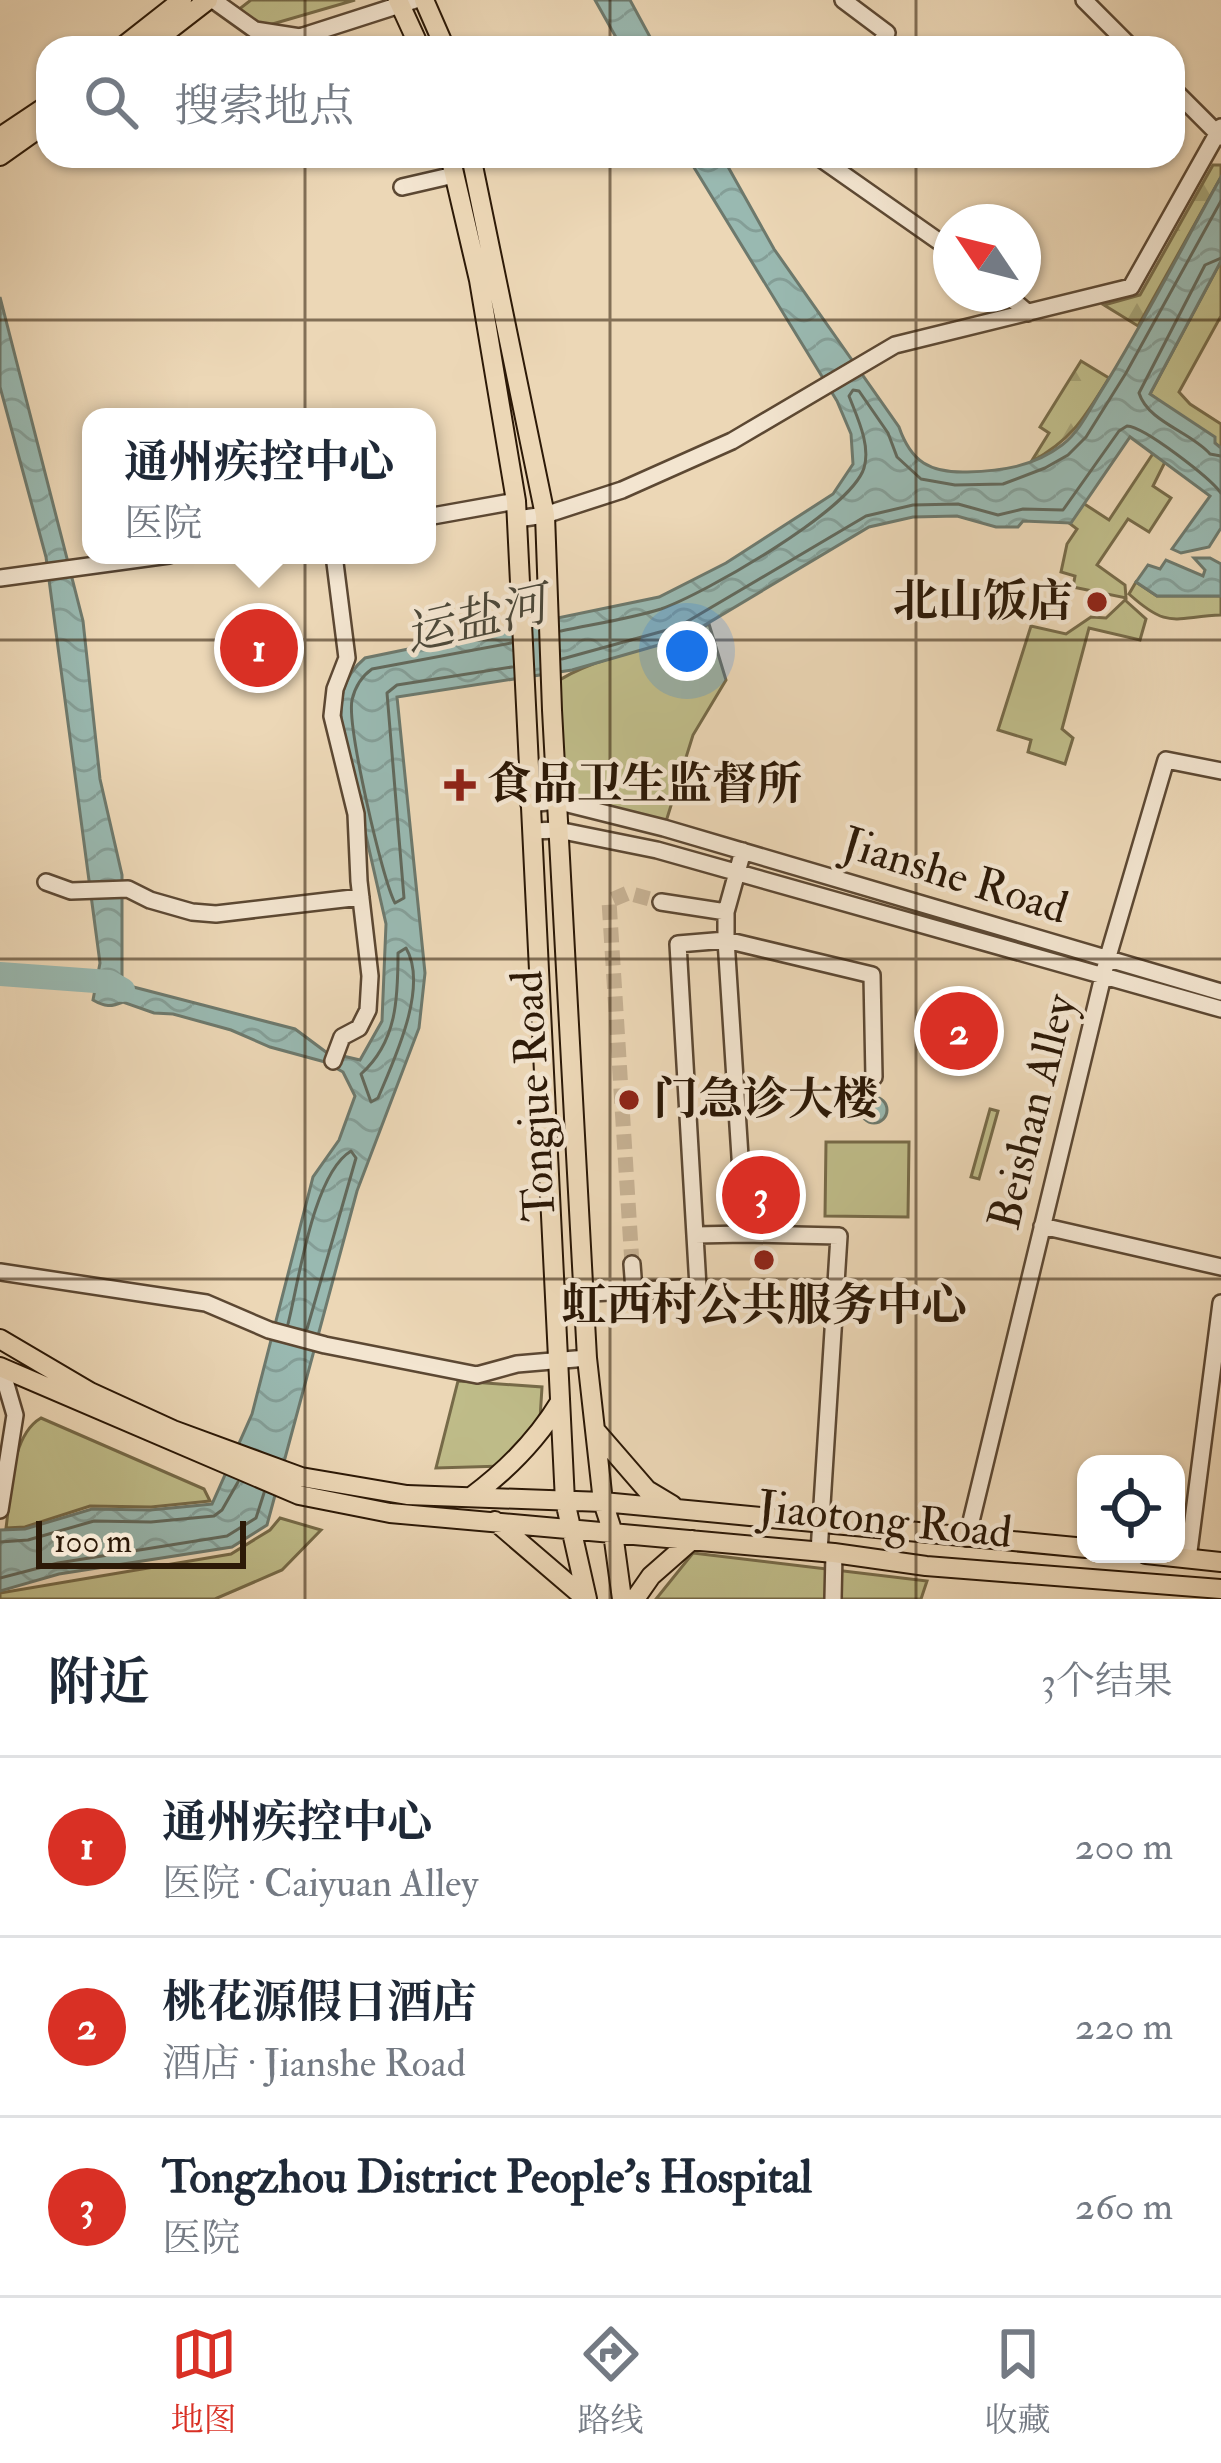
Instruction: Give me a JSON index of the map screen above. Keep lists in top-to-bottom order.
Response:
{
  "streets": {
    "main road": ["Tongjue Road", "Jiaotong Road"],
    "street": ["Jianshe Road", "Beishan Alley"]
  },
  "crossings": [
    ["Jianshe Road", "Tongjue Road"],
    ["Jianshe Road", "Beishan Alley"],
    ["Tongjue Road", "Jiaotong Road"],
    ["Beishan Alley", "Jiaotong Road"]
  ],
  "water": ["运盐河"],
  "places": {
    "other": ["北山饭店", "门急诊大楼", "虹西村公共服务中心"],
    "health": ["食品卫生监督所"]
  },
  "scale_bar": "100 m",
  "north": "top left",
  "page": {
    "search": "搜索地点",
    "popup": ["通州疾控中心", "医院"],
    "pins": ["1", "2", "3"],
    "scale": "100 m",
    "heading": ["附近", "3个结果"],
    "list": [
      {
        "mark": "1",
        "name": "通州疾控中心",
        "note": "医院 · Caiyuan Alley",
        "value": "200 m"
      },
      {
        "mark": "2",
        "name": "桃花源假日酒店",
        "note": "酒店 · Jianshe Road",
        "value": "220 m"
      },
      {
        "mark": "3",
        "name": "Tongzhou District People's Hospital",
        "note": "医院",
        "value": "260 m"
      }
    ],
    "nav": ["地图", "路线", "收藏"]
  }
}
